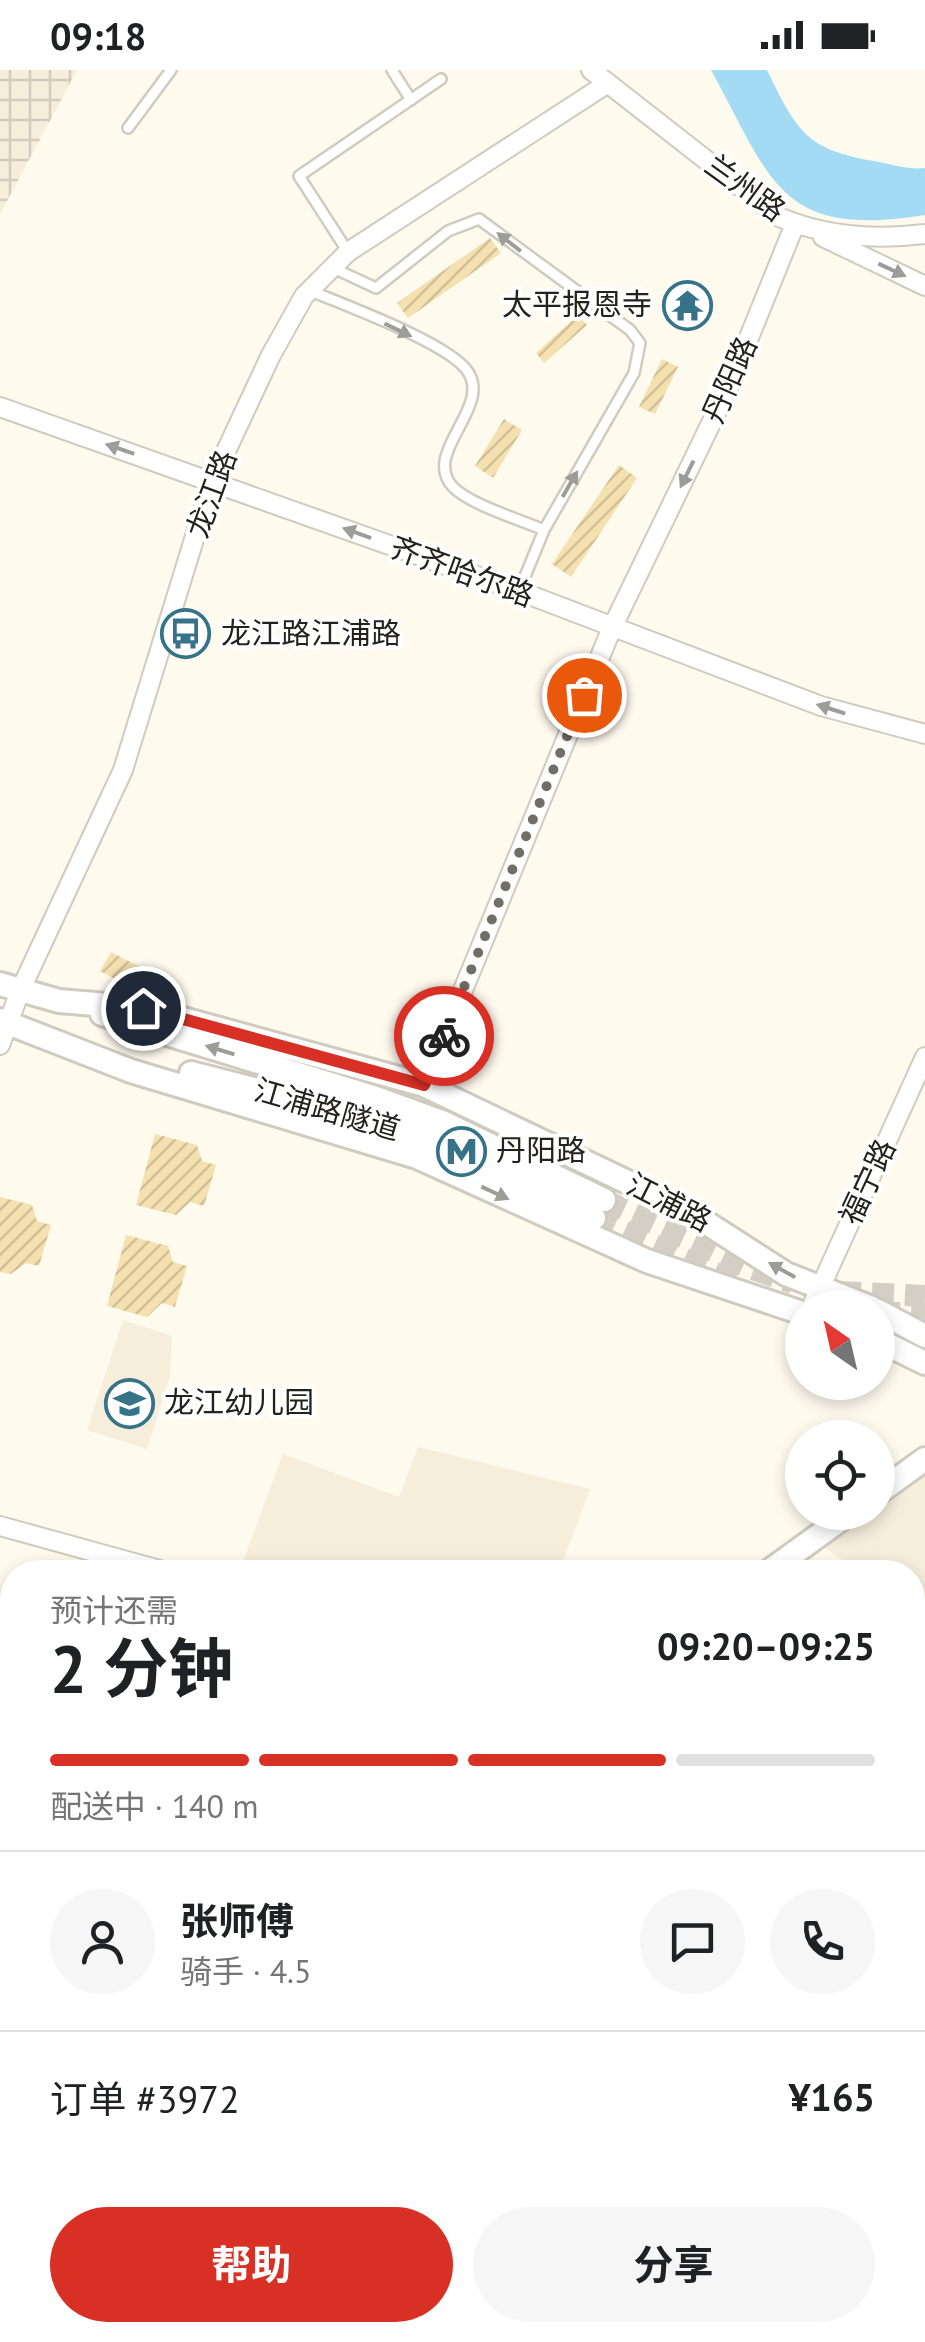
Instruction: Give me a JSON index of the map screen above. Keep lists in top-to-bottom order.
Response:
{
  "streets": {
    "main road": ["江浦路隧道", "江浦路"],
    "street": [
      "兰州路",
      "丹阳路",
      "龙江路",
      "齐齐哈尔路",
      "福宁路"
    ]
  },
  "crossings": [
    ["兰州路", "丹阳路"],
    ["兰州路", "龙江路"],
    ["丹阳路", "齐齐哈尔路"],
    ["丹阳路", "江浦路"],
    ["龙江路", "齐齐哈尔路"],
    ["龙江路", "江浦路"],
    ["江浦路隧道", "江浦路"]
  ],
  "one_way": ["丹阳路", "齐齐哈尔路"],
  "places": {
    "temple": ["太平报恩寺"],
    "bus stop": ["龙江路江浦路"],
    "metro station": ["丹阳路"],
    "school or university": ["龙江幼儿园"]
  },
  "north": "top left",
  "page": {
    "status": "09:18",
    "heading": ["2 分钟", "预计还需", "09:20–09:25"],
    "panel": [
      "张师傅",
      "骑手 · 4.5",
      "订单 #3972",
      "¥165"
    ],
    "bar": "配送中 · 140 m",
    "buttons": ["帮助", "分享"]
  }
}
